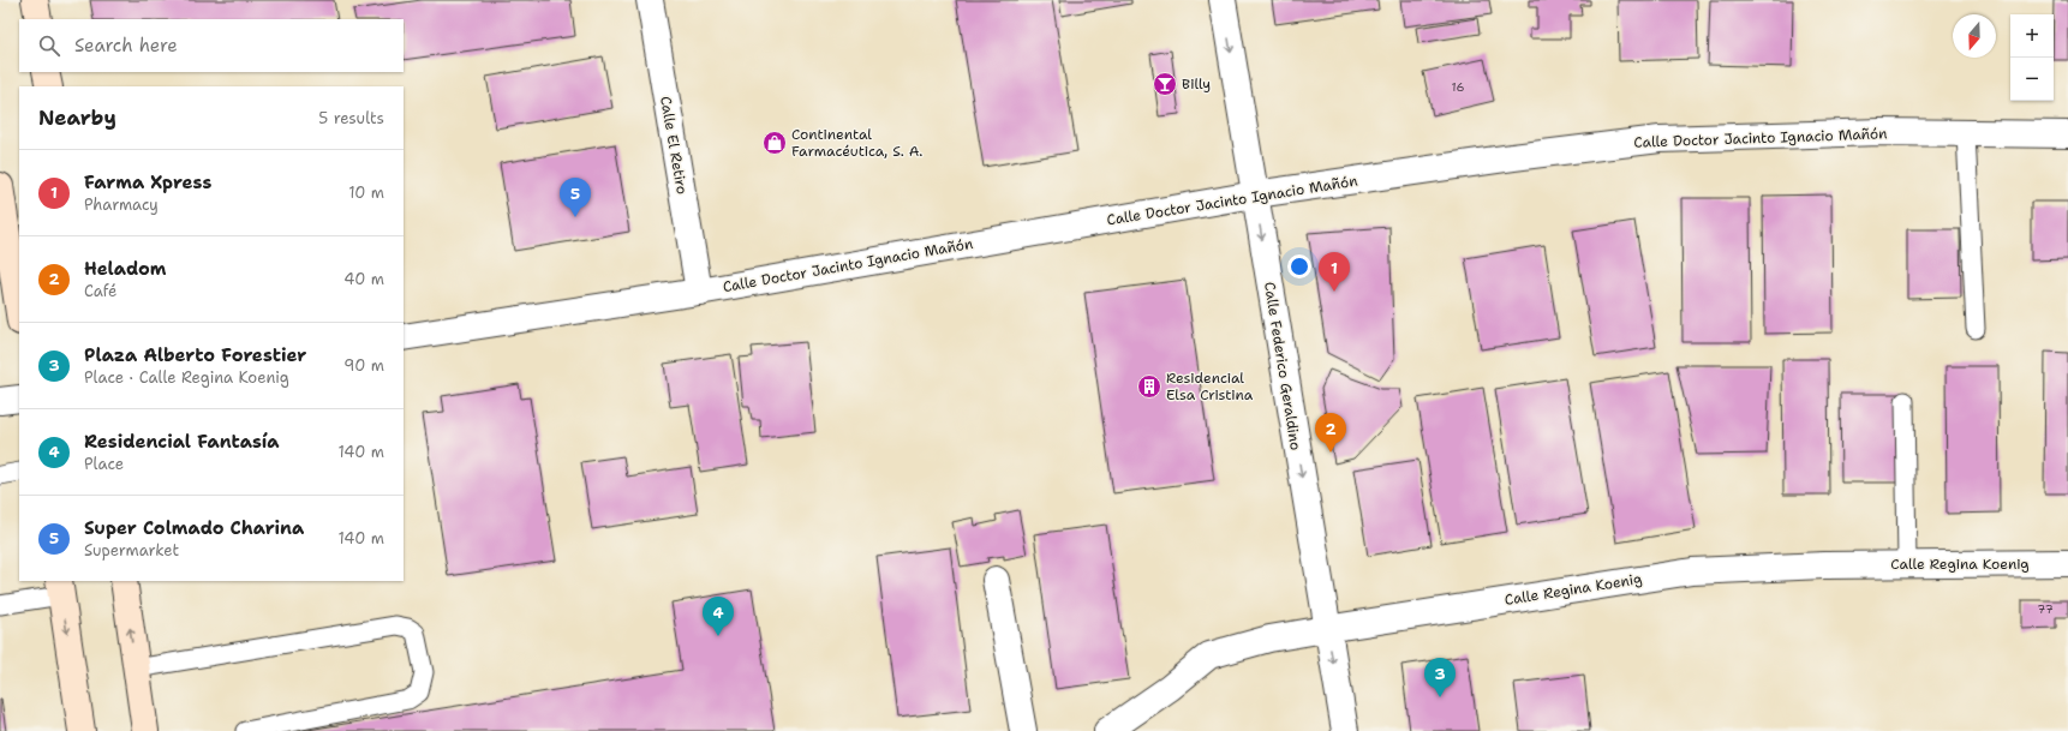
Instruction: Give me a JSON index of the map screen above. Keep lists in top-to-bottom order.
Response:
{
  "streets": {
    "street": [
      "Calle Doctor Jacinto Ignacio Mañón",
      "Calle El Retiro",
      "Calle Federico Geraldino",
      "Calle Regina Koenig"
    ]
  },
  "crossings": [
    ["Calle Doctor Jacinto Ignacio Mañón", "Calle El Retiro"],
    ["Calle Doctor Jacinto Ignacio Mañón", "Calle Federico Geraldino"],
    ["Calle Federico Geraldino", "Calle Regina Koenig"]
  ],
  "one_way": ["Calle Federico Geraldino"],
  "places": {
    "bar": ["Billy"],
    "shop": ["Continental Farmacéutica, S. A."],
    "building": ["Residencial Elsa Cristina"]
  },
  "house_numbers": ["16", "77"],
  "north": "bottom",
  "page": {
    "map_buttons": ["+", "−"],
    "search": "Search here",
    "heading": ["Nearby", "5 results"],
    "list": [
      {
        "mark": "1",
        "name": "Farma Xpress",
        "note": "Pharmacy",
        "value": "10 m"
      },
      {
        "mark": "2",
        "name": "Heladom",
        "note": "Café",
        "value": "40 m"
      },
      {
        "mark": "3",
        "name": "Plaza Alberto Forestier",
        "note": "Place · Calle Regina Koenig",
        "value": "90 m"
      },
      {
        "mark": "4",
        "name": "Residencial Fantasía",
        "note": "Place",
        "value": "140 m"
      },
      {
        "mark": "5",
        "name": "Super Colmado Charina",
        "note": "Supermarket",
        "value": "140 m"
      }
    ],
    "pins": [
      "5",
      "1",
      "2",
      "4",
      "3"
    ]
  }
}
